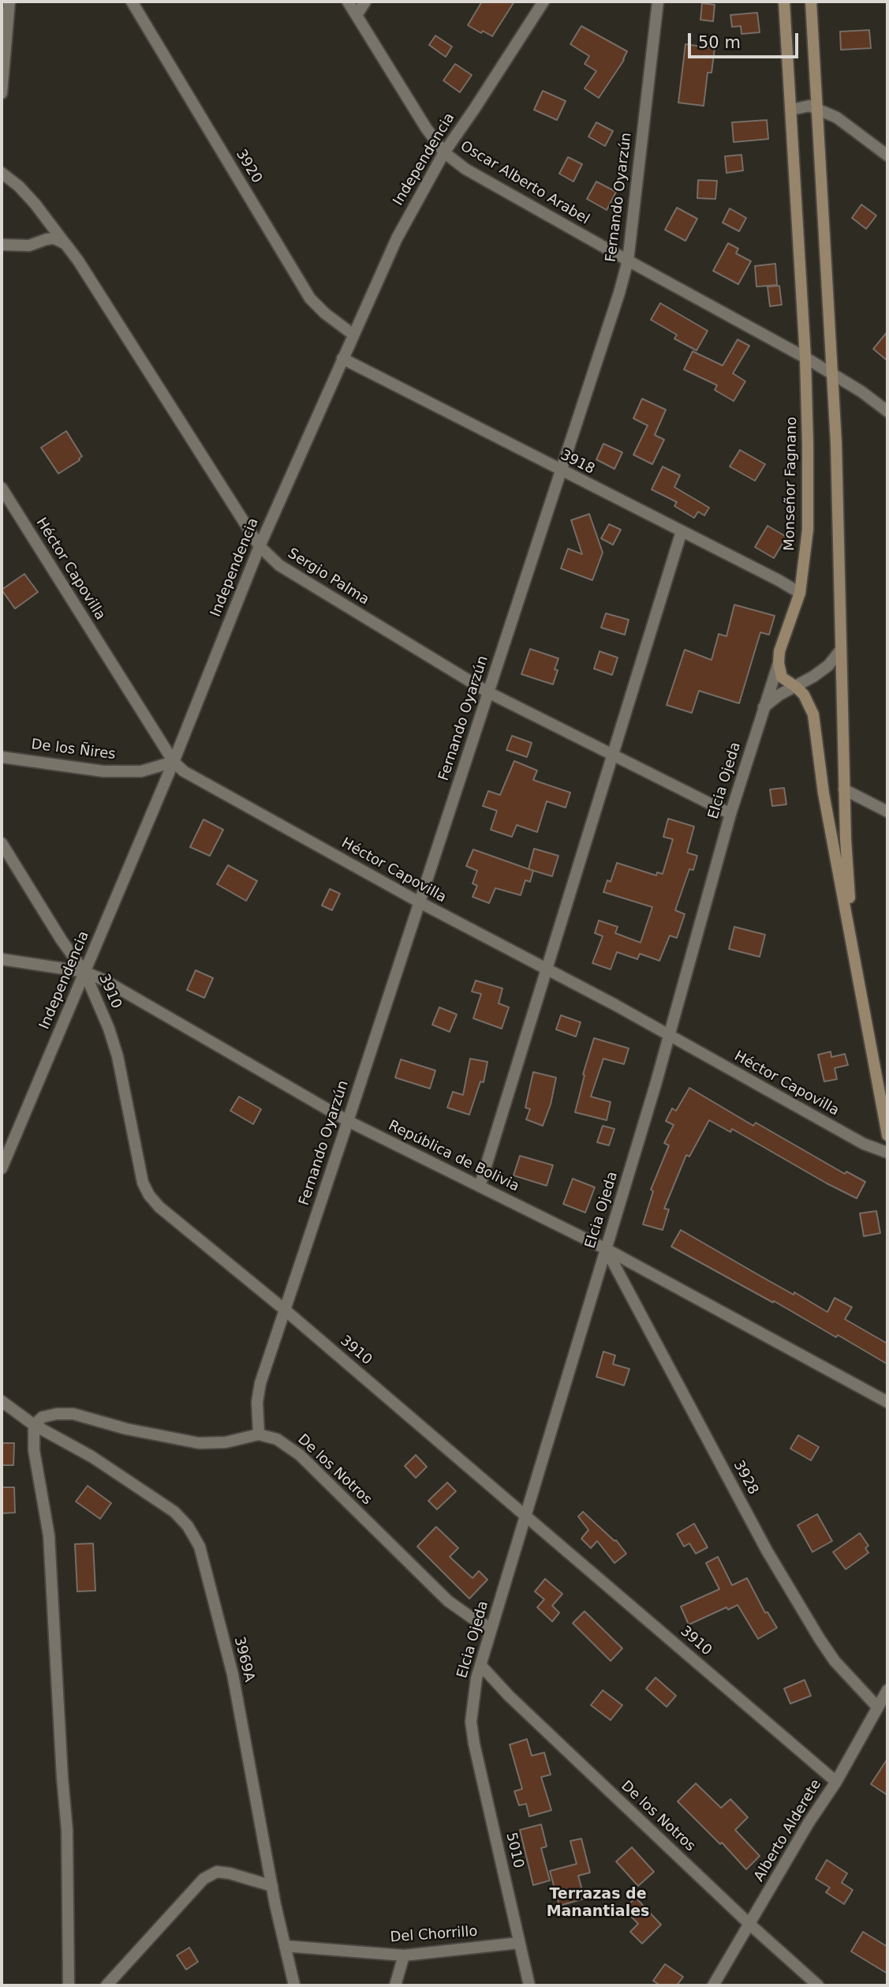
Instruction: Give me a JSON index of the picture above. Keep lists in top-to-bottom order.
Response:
{
  "streets": {
    "street": [
      "Independencia",
      "3920",
      "Oscar Alberto Arabel",
      "Fernando Oyarzún",
      "3918",
      "Monseñor Fagnano",
      "Héctor Capovilla",
      "Sergio Palma",
      "De los Ñires",
      "Elcia Ojeda",
      "3910",
      "República de Bolivia",
      "De los Notros",
      "3928",
      "3969A",
      "Alberto Alderete",
      "5010",
      "Del Chorrillo"
    ]
  },
  "crossings": [
    ["Independencia", "3920"],
    ["Independencia", "Oscar Alberto Arabel"],
    ["Independencia", "3918"],
    ["Independencia", "Héctor Capovilla"],
    ["Independencia", "Sergio Palma"],
    ["Independencia", "De los Ñires"],
    ["Independencia", "3910"],
    ["Independencia", "República de Bolivia"],
    ["Oscar Alberto Arabel", "Fernando Oyarzún"],
    ["Oscar Alberto Arabel", "Monseñor Fagnano"],
    ["Fernando Oyarzún", "3918"],
    ["Fernando Oyarzún", "Héctor Capovilla"],
    ["Fernando Oyarzún", "Sergio Palma"],
    ["Fernando Oyarzún", "3910"],
    ["Fernando Oyarzún", "República de Bolivia"],
    ["Fernando Oyarzún", "De los Notros"],
    ["3918", "Monseñor Fagnano"],
    ["Monseñor Fagnano", "Elcia Ojeda"],
    ["Héctor Capovilla", "De los Ñires"],
    ["Héctor Capovilla", "Elcia Ojeda"],
    ["Sergio Palma", "Elcia Ojeda"],
    ["Elcia Ojeda", "3910"],
    ["Elcia Ojeda", "República de Bolivia"],
    ["Elcia Ojeda", "De los Notros"],
    ["Elcia Ojeda", "3928"],
    ["Elcia Ojeda", "5010"],
    ["3910", "República de Bolivia"],
    ["3910", "Alberto Alderete"],
    ["República de Bolivia", "3928"],
    ["De los Notros", "Alberto Alderete"],
    ["3928", "Alberto Alderete"],
    ["3969A", "Del Chorrillo"],
    ["5010", "Del Chorrillo"]
  ],
  "districts": ["Terrazas de Manantiales"],
  "scale_bar": "50 m"
}
